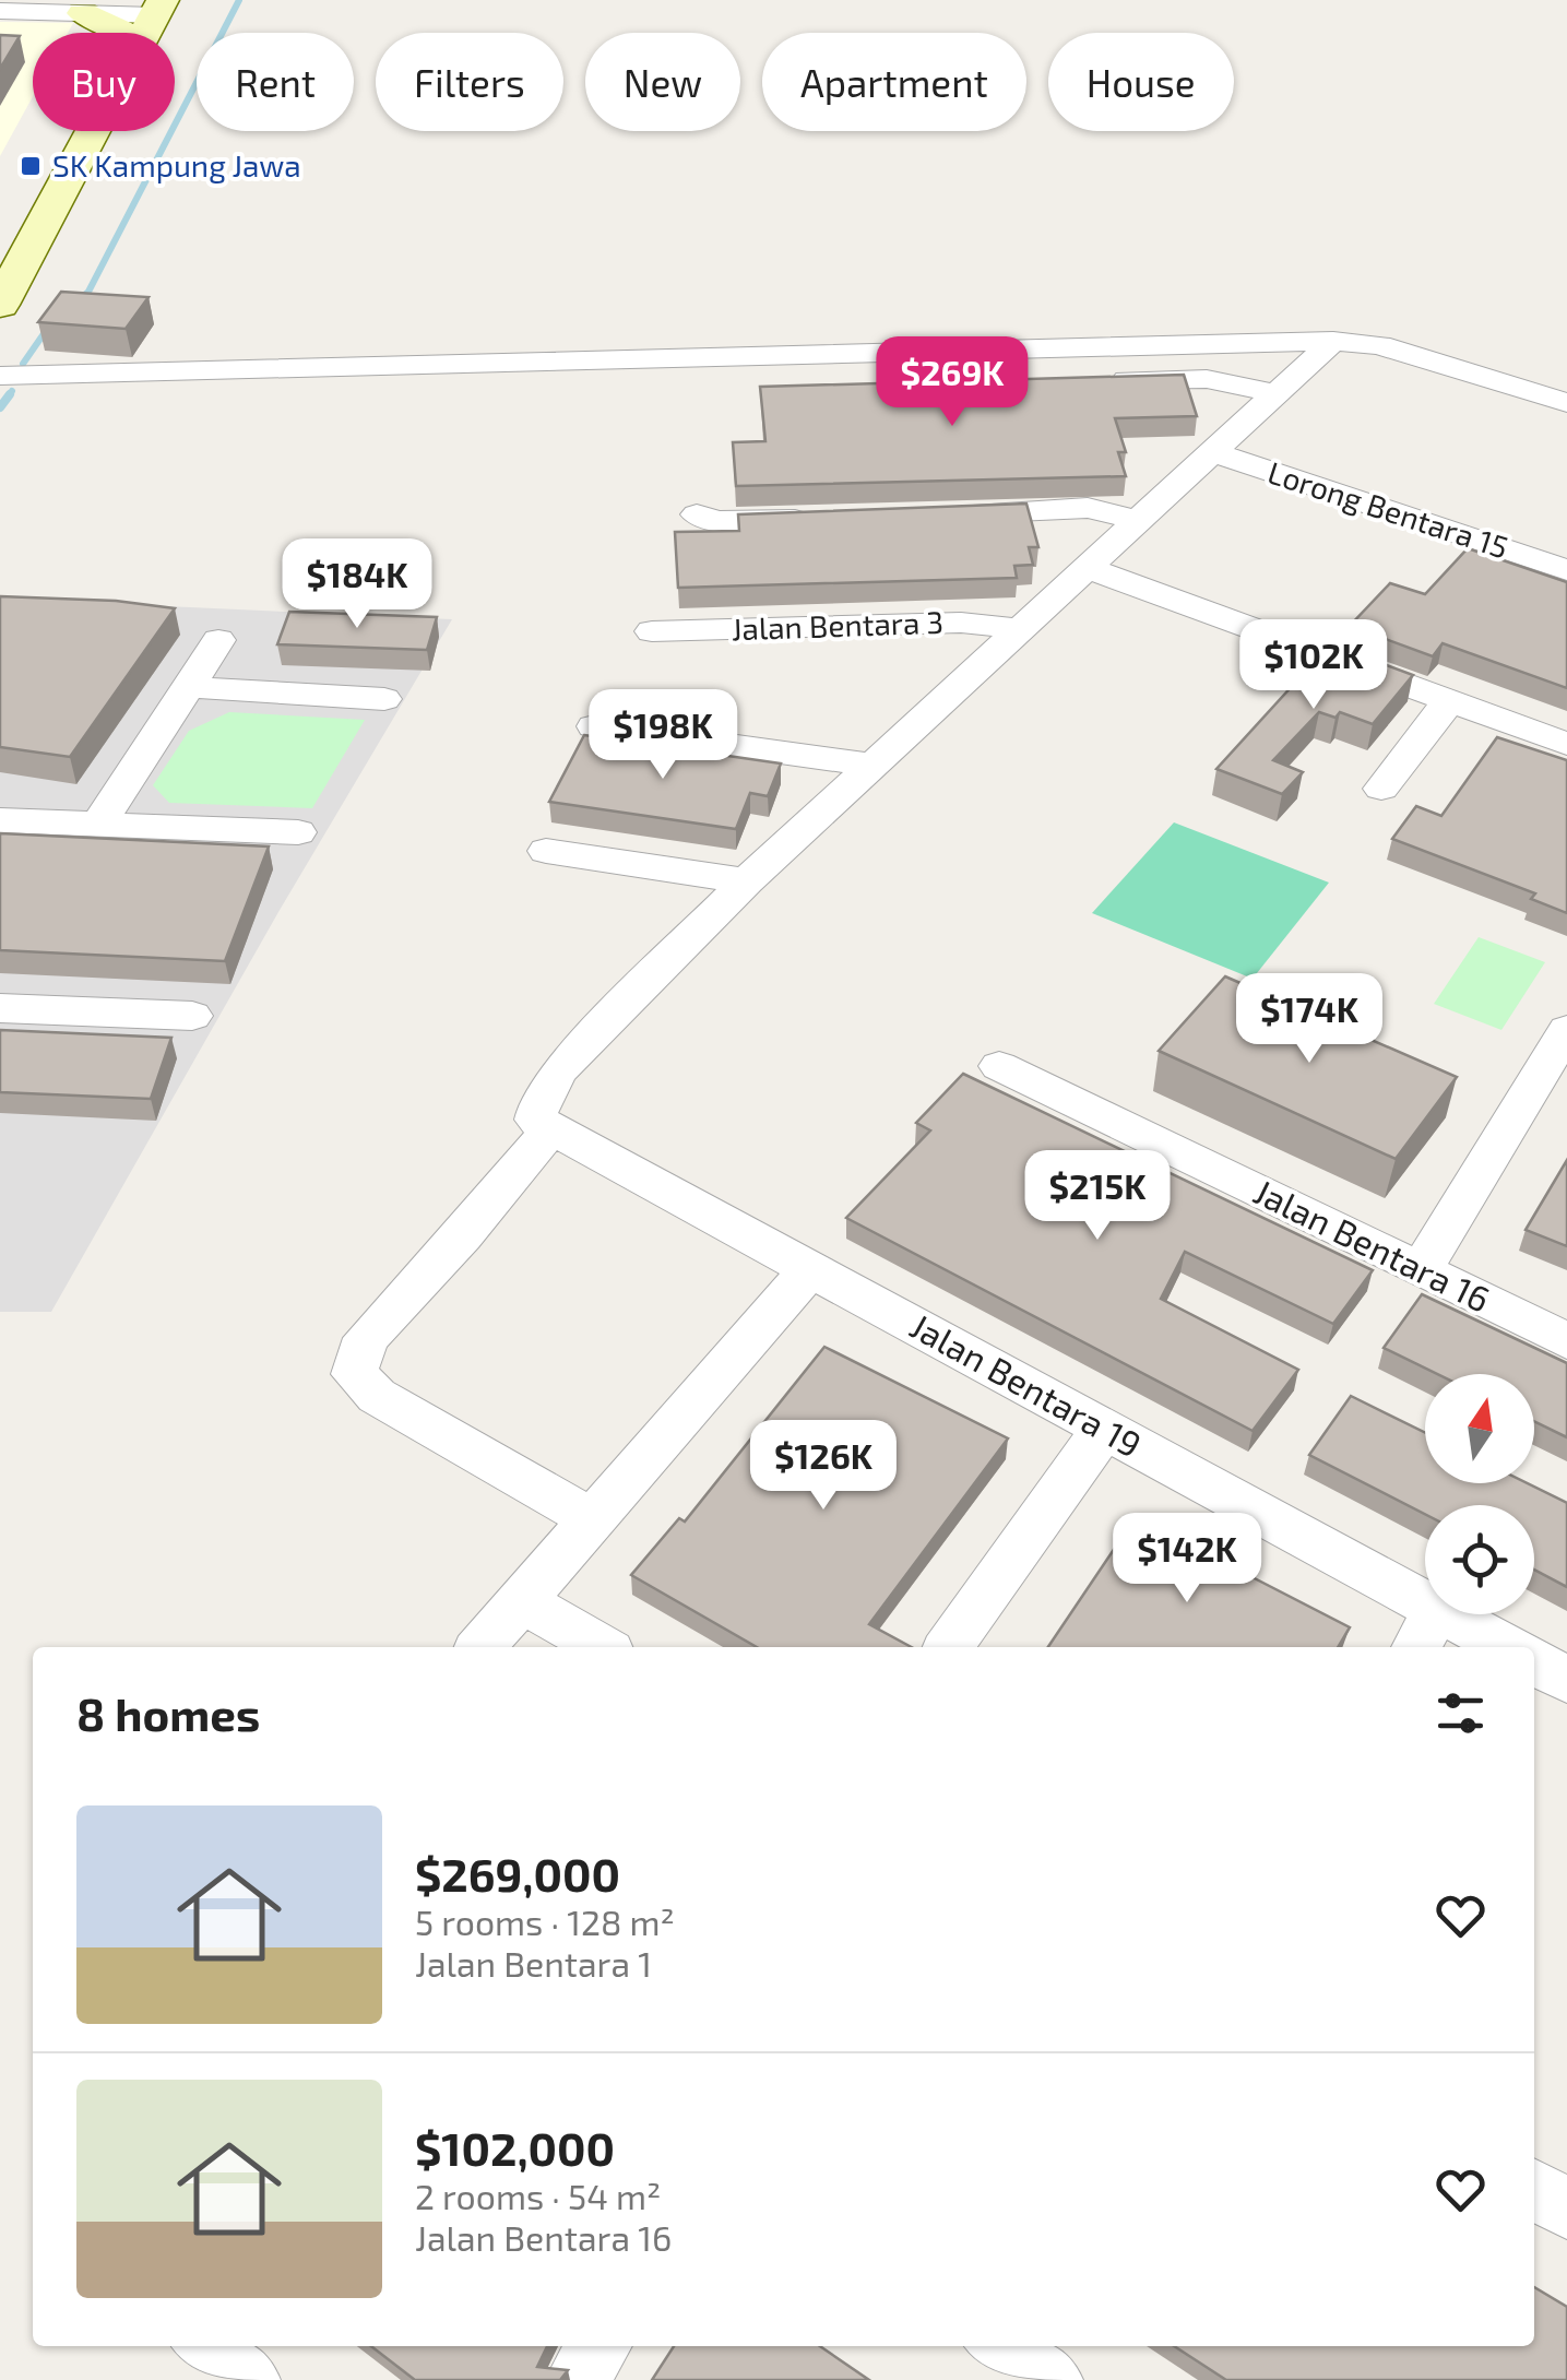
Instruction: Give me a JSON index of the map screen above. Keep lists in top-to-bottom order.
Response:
{
  "streets": {
    "street": [
      "Lorong Bentara 15",
      "Jalan Bentara 3",
      "Jalan Bentara 16",
      "Jalan Bentara 19"
    ]
  },
  "places": {
    "transit": ["SK Kampung Jawa"]
  },
  "north": "top",
  "page": {
    "chip": [
      "Buy",
      "Rent",
      "Filters",
      "New",
      "Apartment",
      "House"
    ],
    "price": [
      "$269K",
      "$184K",
      "$102K",
      "$198K",
      "$174K",
      "$215K",
      "$126K",
      "$142K"
    ],
    "heading": "8 homes",
    "list": [
      {
        "name": "$269,000",
        "note": "5 rooms · 128 m² · Jalan Bentara 1"
      },
      {
        "name": "$102,000",
        "note": "2 rooms · 54 m² · Jalan Bentara 16"
      }
    ]
  }
}
